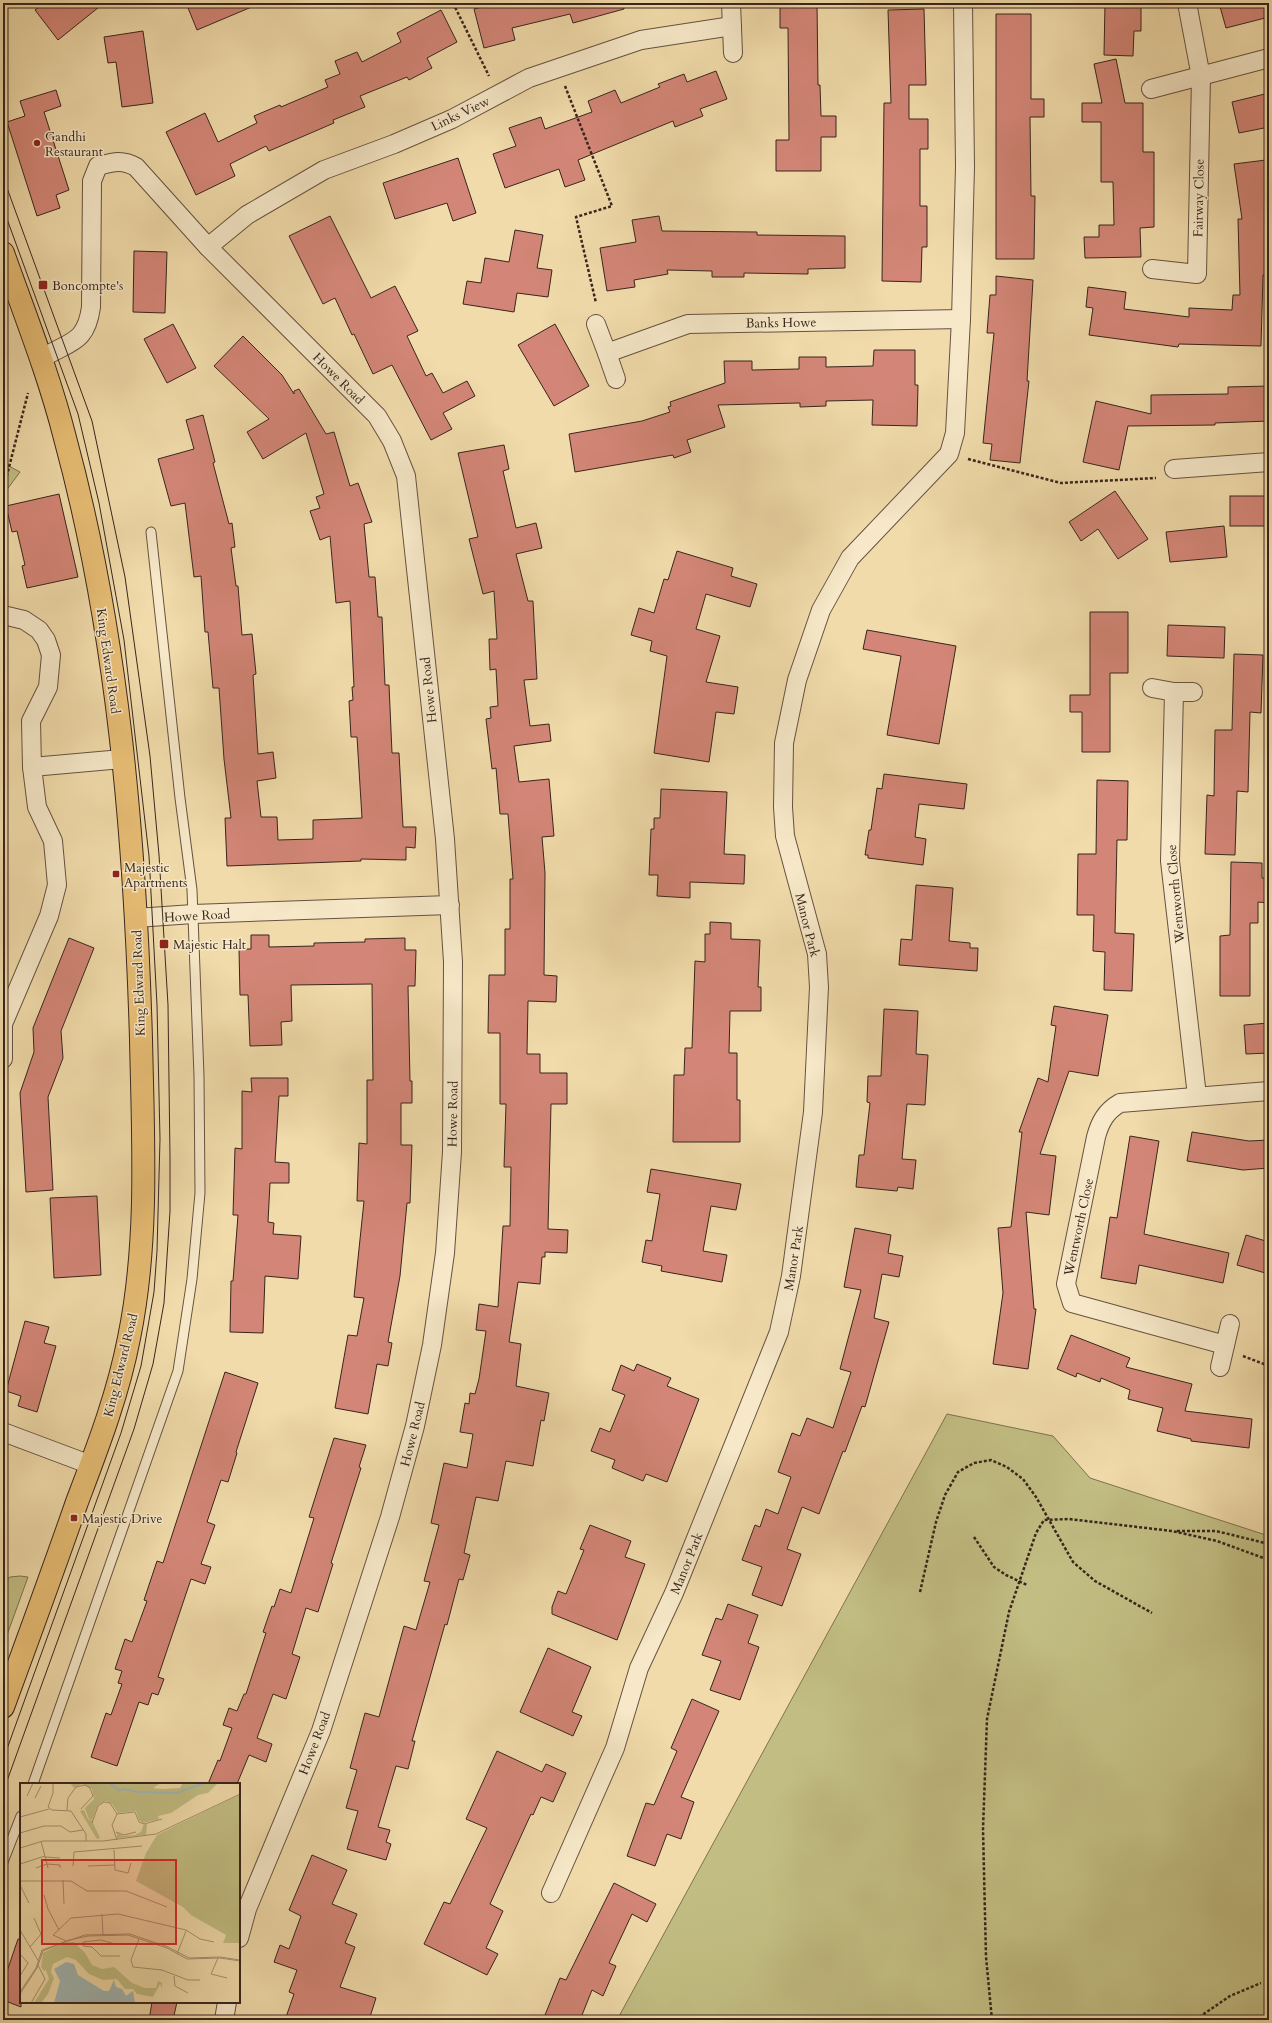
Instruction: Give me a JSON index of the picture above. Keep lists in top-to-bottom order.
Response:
{
  "streets": {
    "main road": ["King Edward Road"],
    "street": [
      "Links View",
      "Fairway Close",
      "Banks Howe",
      "Howe Road",
      "Wentworth Close",
      "Manor Park"
    ]
  },
  "crossings": [
    ["Links View", "Howe Road"],
    ["Howe Road", "King Edward Road"]
  ],
  "places": {
    "other": ["Gandhi Restaurant"],
    "transit": [
      "Boncompte's",
      "Majestic Apartments",
      "Majestic Halt",
      "Majestic Drive"
    ]
  }
}
